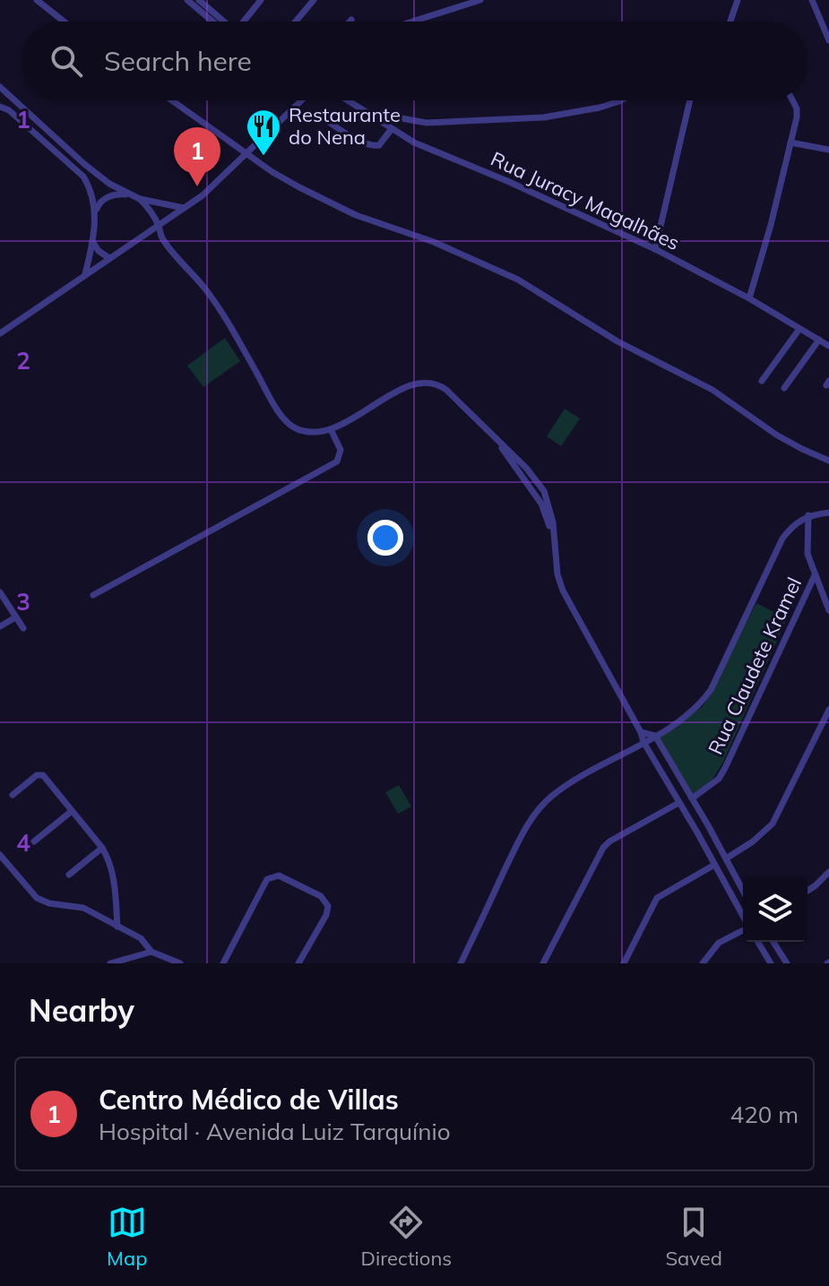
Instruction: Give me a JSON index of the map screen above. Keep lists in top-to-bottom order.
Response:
{
  "streets": {
    "street": ["Rua Juracy Magalhães", "Rua Claudete Kramel"]
  },
  "places": {
    "restaurant": ["Restaurante do Nena"]
  },
  "page": {
    "search": "Search here",
    "pins": "1",
    "heading": "Nearby",
    "list": [
      {
        "mark": "1",
        "name": "Centro Médico de Villas",
        "note": "Hospital · Avenida Luiz Tarquínio",
        "value": "420 m"
      }
    ],
    "nav": ["Map", "Directions", "Saved"]
  },
  "grid": {
    "rows": [
      "1",
      "2",
      "3",
      "4"
    ]
  }
}
